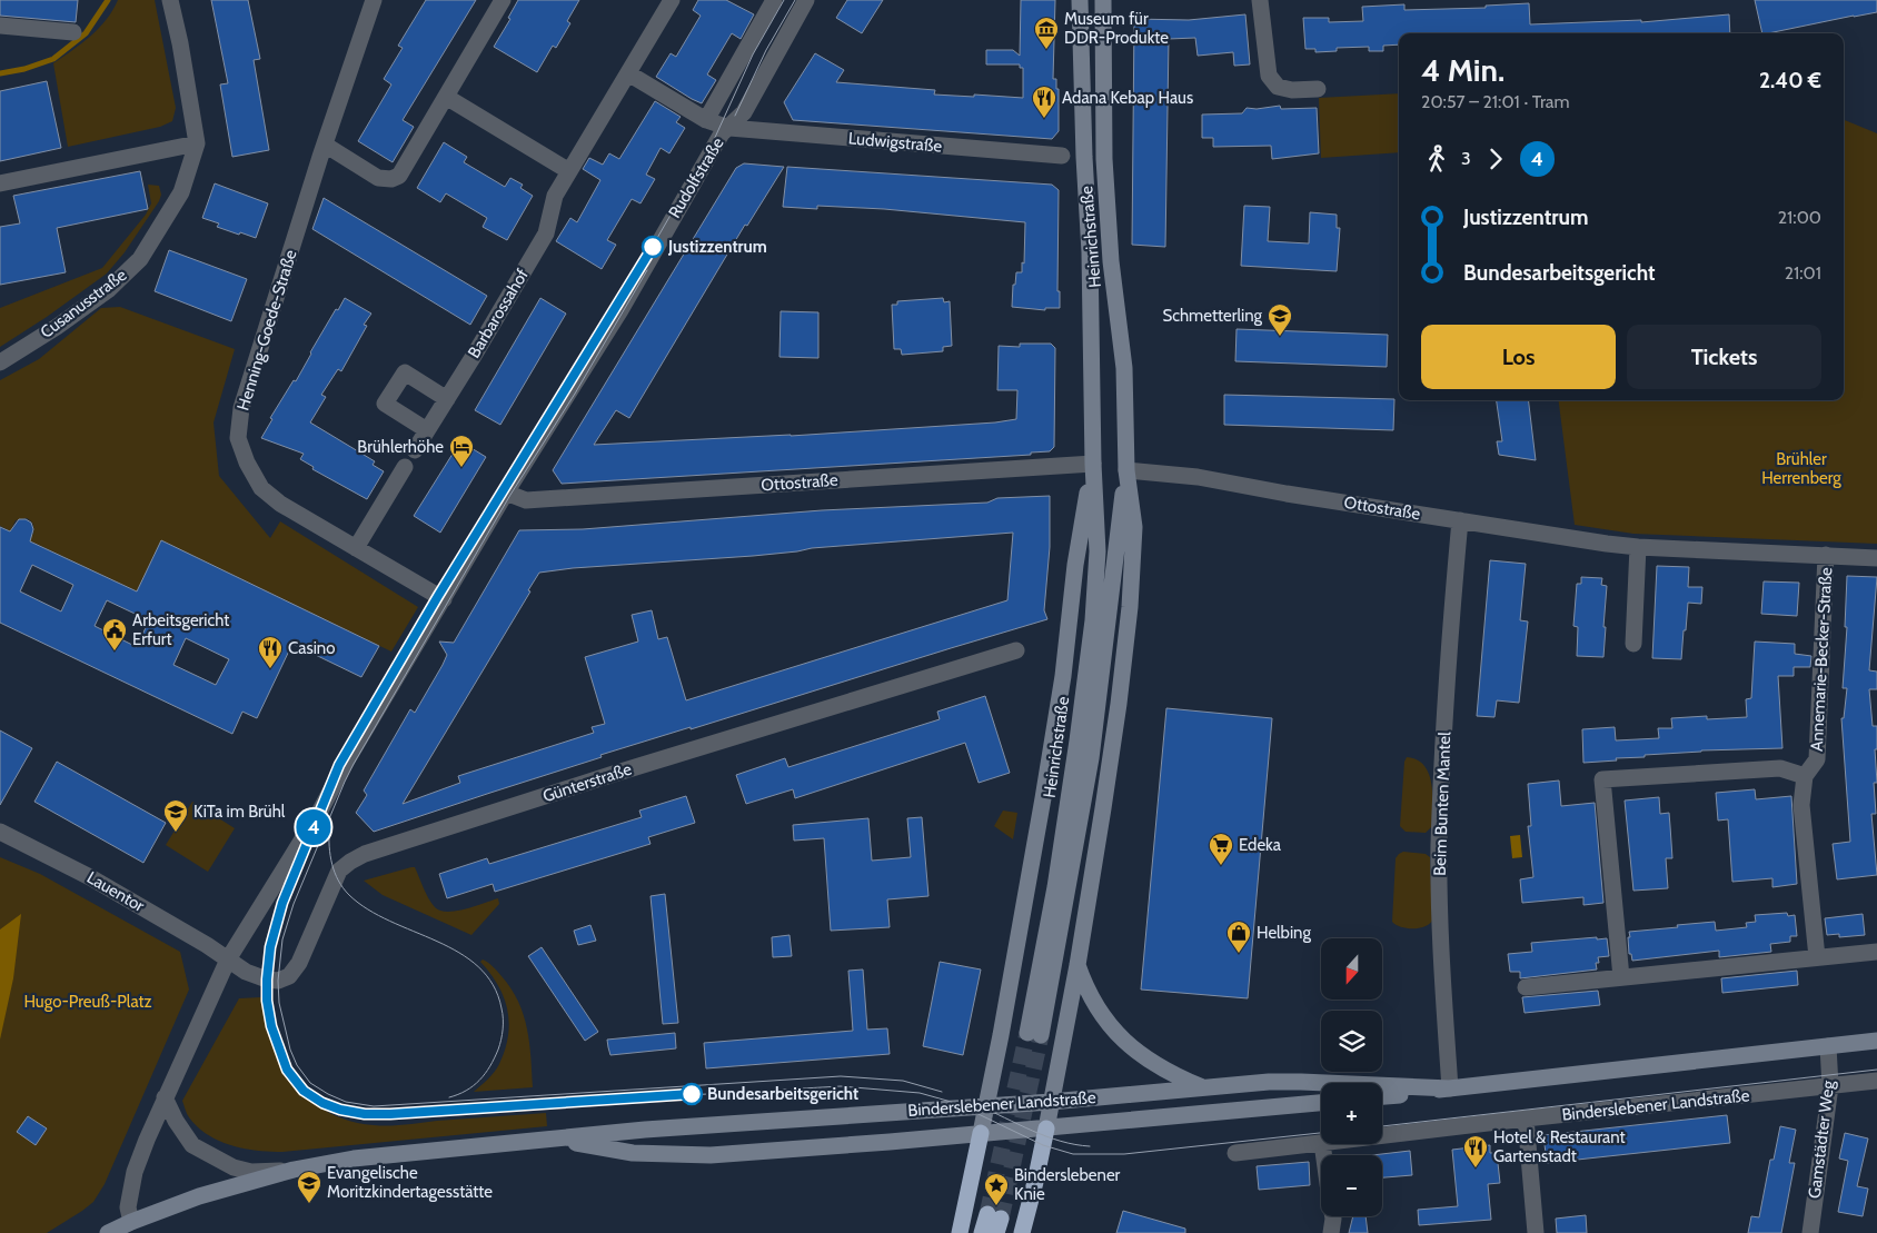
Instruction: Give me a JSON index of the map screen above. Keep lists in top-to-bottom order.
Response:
{
  "streets": {
    "main road": ["Heinrichstraße", "Binderslebener Landstraße"],
    "street": [
      "Ludwigstraße",
      "Rudolfstraße",
      "Cusanusstraße",
      "Barbarossahof",
      "Henning-Goede-Straße",
      "Ottostraße",
      "Annemarie-Becker-Straße",
      "Günterstraße",
      "Beim Bunten Mantel",
      "Lauentor",
      "Gamstädter Weg"
    ]
  },
  "crossings": [
    ["Ludwigstraße", "Rudolfstraße"],
    ["Rudolfstraße", "Henning-Goede-Straße"],
    ["Rudolfstraße", "Ottostraße"],
    ["Rudolfstraße", "Günterstraße"],
    ["Rudolfstraße", "Lauentor"],
    ["Heinrichstraße", "Ottostraße"],
    ["Heinrichstraße", "Binderslebener Landstraße"],
    ["Ottostraße", "Annemarie-Becker-Straße"],
    ["Ottostraße", "Beim Bunten Mantel"],
    ["Günterstraße", "Lauentor"],
    ["Beim Bunten Mantel", "Binderslebener Landstraße"],
    ["Binderslebener Landstraße", "Gamstädter Weg"]
  ],
  "parks": ["Brühler Herrenberg", "Hugo-Preuß-Platz"],
  "places": {
    "museum": ["Museum für DDR-Produkte"],
    "restaurant": ["Adana Kebap Haus", "Casino", "Hotel & Restaurant Gartenstadt"],
    "other": ["Justizzentrum", "Bundesarbeitsgericht"],
    "school or university": ["Schmetterling", "KiTa im Brühl", "Evangelische Moritzkindertagesstätte"],
    "hotel": ["Brühlerhöhe"],
    "public building": ["Arbeitsgericht Erfurt"],
    "supermarket": ["Edeka"],
    "shop": ["Helbing"],
    "place": ["Binderslebener Knie"]
  },
  "lines": ["tram line 4"],
  "north": "bottom",
  "page": {
    "on_map": "4",
    "heading": ["4 Min.", "20:57 – 21:01 · Tram", "2.40 €"],
    "legs": ["3", "4"],
    "list": [
      {
        "name": "Justizzentrum",
        "value": "21:00"
      },
      {
        "name": "Bundesarbeitsgericht",
        "value": "21:01"
      }
    ],
    "buttons": ["Los", "Tickets"],
    "map_buttons": ["+", "−"]
  }
}
